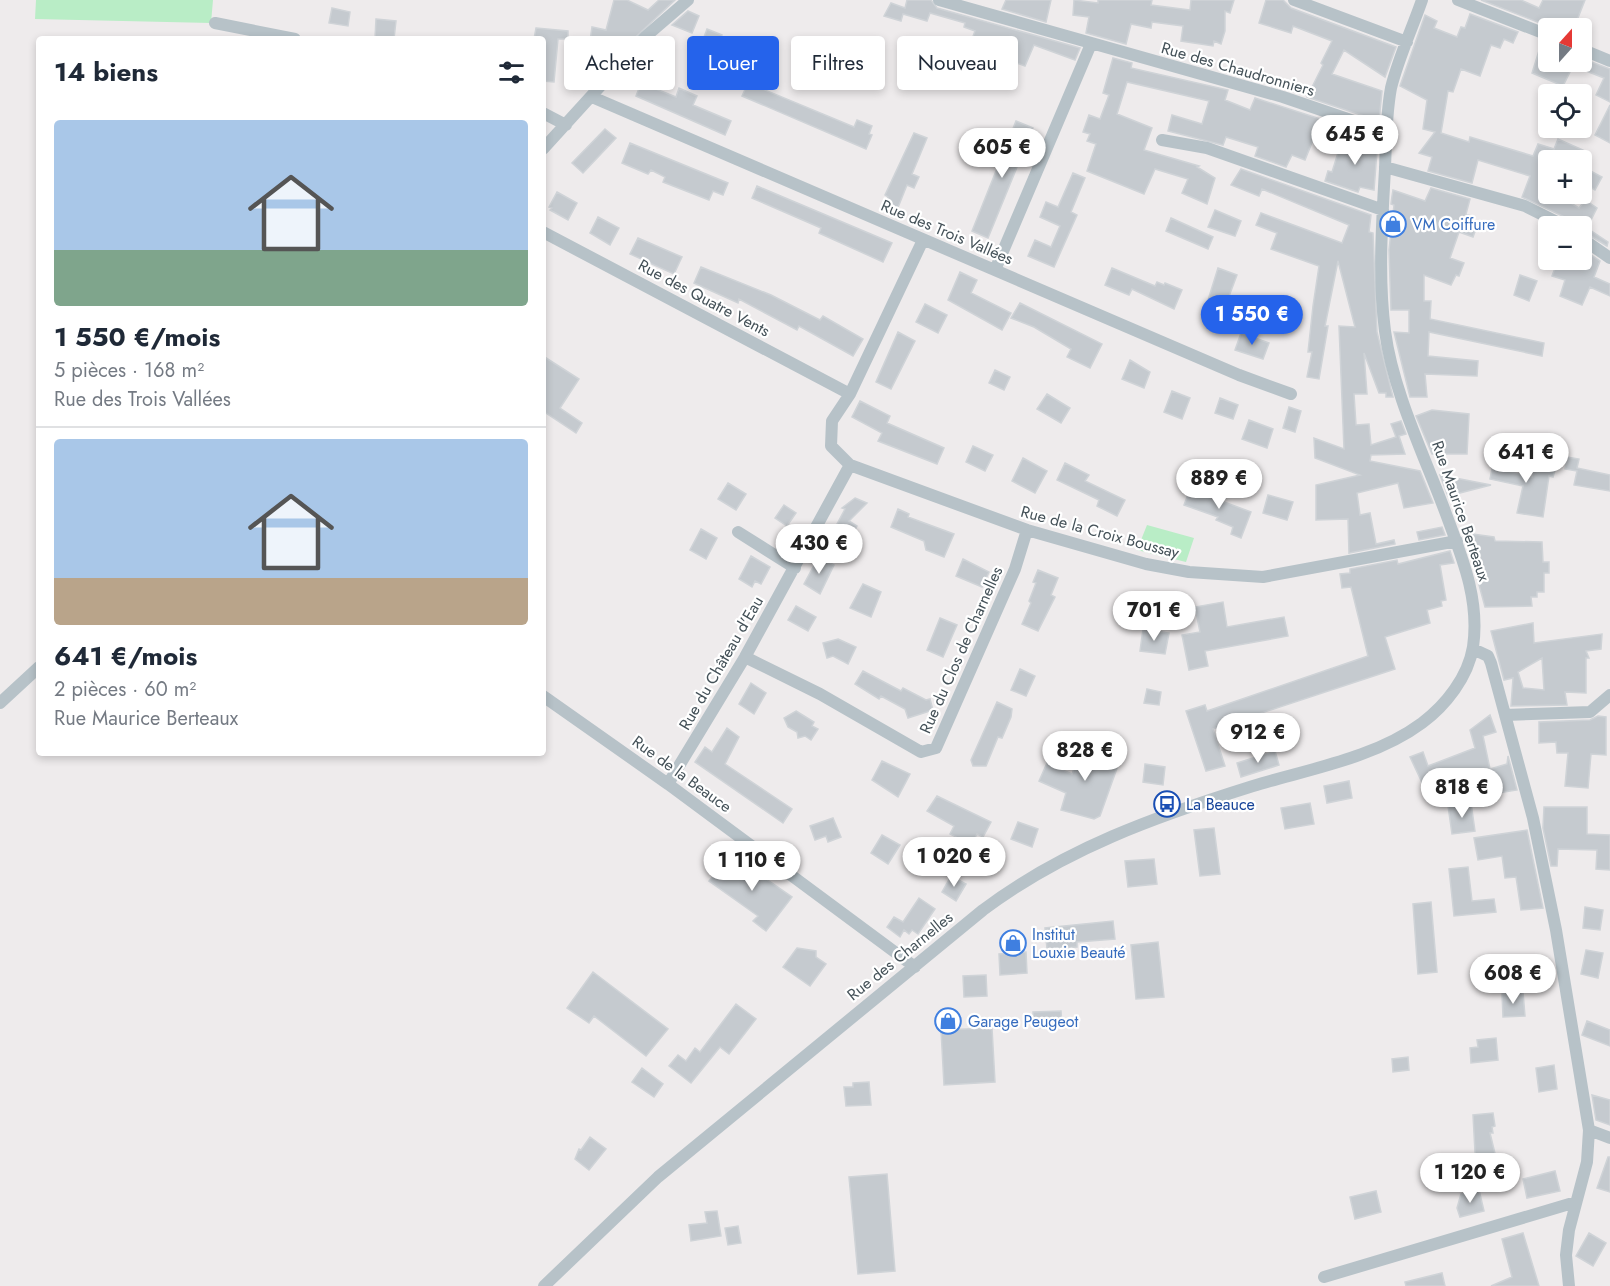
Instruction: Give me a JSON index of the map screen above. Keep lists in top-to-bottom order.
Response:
{
  "streets": {
    "street": [
      "Rue des Chaudronniers",
      "Rue des Trois Vallées",
      "Rue des Quatre Vents",
      "Rue Maurice Berteaux",
      "Rue de la Croix Boussay",
      "Rue du Clos de Charnelles",
      "Rue du Château d'Eau",
      "Rue de la Beauce",
      "Rue des Charnelles"
    ]
  },
  "crossings": [
    ["Rue des Chaudronniers", "Rue Maurice Berteaux"],
    ["Rue Maurice Berteaux", "Rue de la Croix Boussay"],
    ["Rue Maurice Berteaux", "Rue des Charnelles"],
    ["Rue de la Croix Boussay", "Rue du Clos de Charnelles"],
    ["Rue de la Croix Boussay", "Rue du Château d'Eau"],
    ["Rue du Clos de Charnelles", "Rue du Château d'Eau"],
    ["Rue du Château d'Eau", "Rue de la Beauce"],
    ["Rue de la Beauce", "Rue des Charnelles"]
  ],
  "places": {
    "shop": ["VM Coiffure", "Institut Louxie Beauté", "Garage Peugeot"],
    "bus stop": ["La Beauce"]
  },
  "north": "top",
  "page": {
    "map_buttons": ["+", "−"],
    "chip": [
      "Acheter",
      "Louer",
      "Filtres",
      "Nouveau"
    ],
    "heading": "14 biens",
    "list": [
      {
        "name": "1 550 €/mois",
        "note": "5 pièces · 168 m² · Rue des Trois Vallées"
      },
      {
        "name": "641 €/mois",
        "note": "2 pièces · 60 m² · Rue Maurice Berteaux"
      }
    ],
    "price": [
      "645 €",
      "605 €",
      "1 550 €",
      "641 €",
      "889 €",
      "430 €",
      "701 €",
      "912 €",
      "828 €",
      "818 €",
      "1 020 €",
      "1 110 €",
      "608 €",
      "1 120 €"
    ]
  }
}
